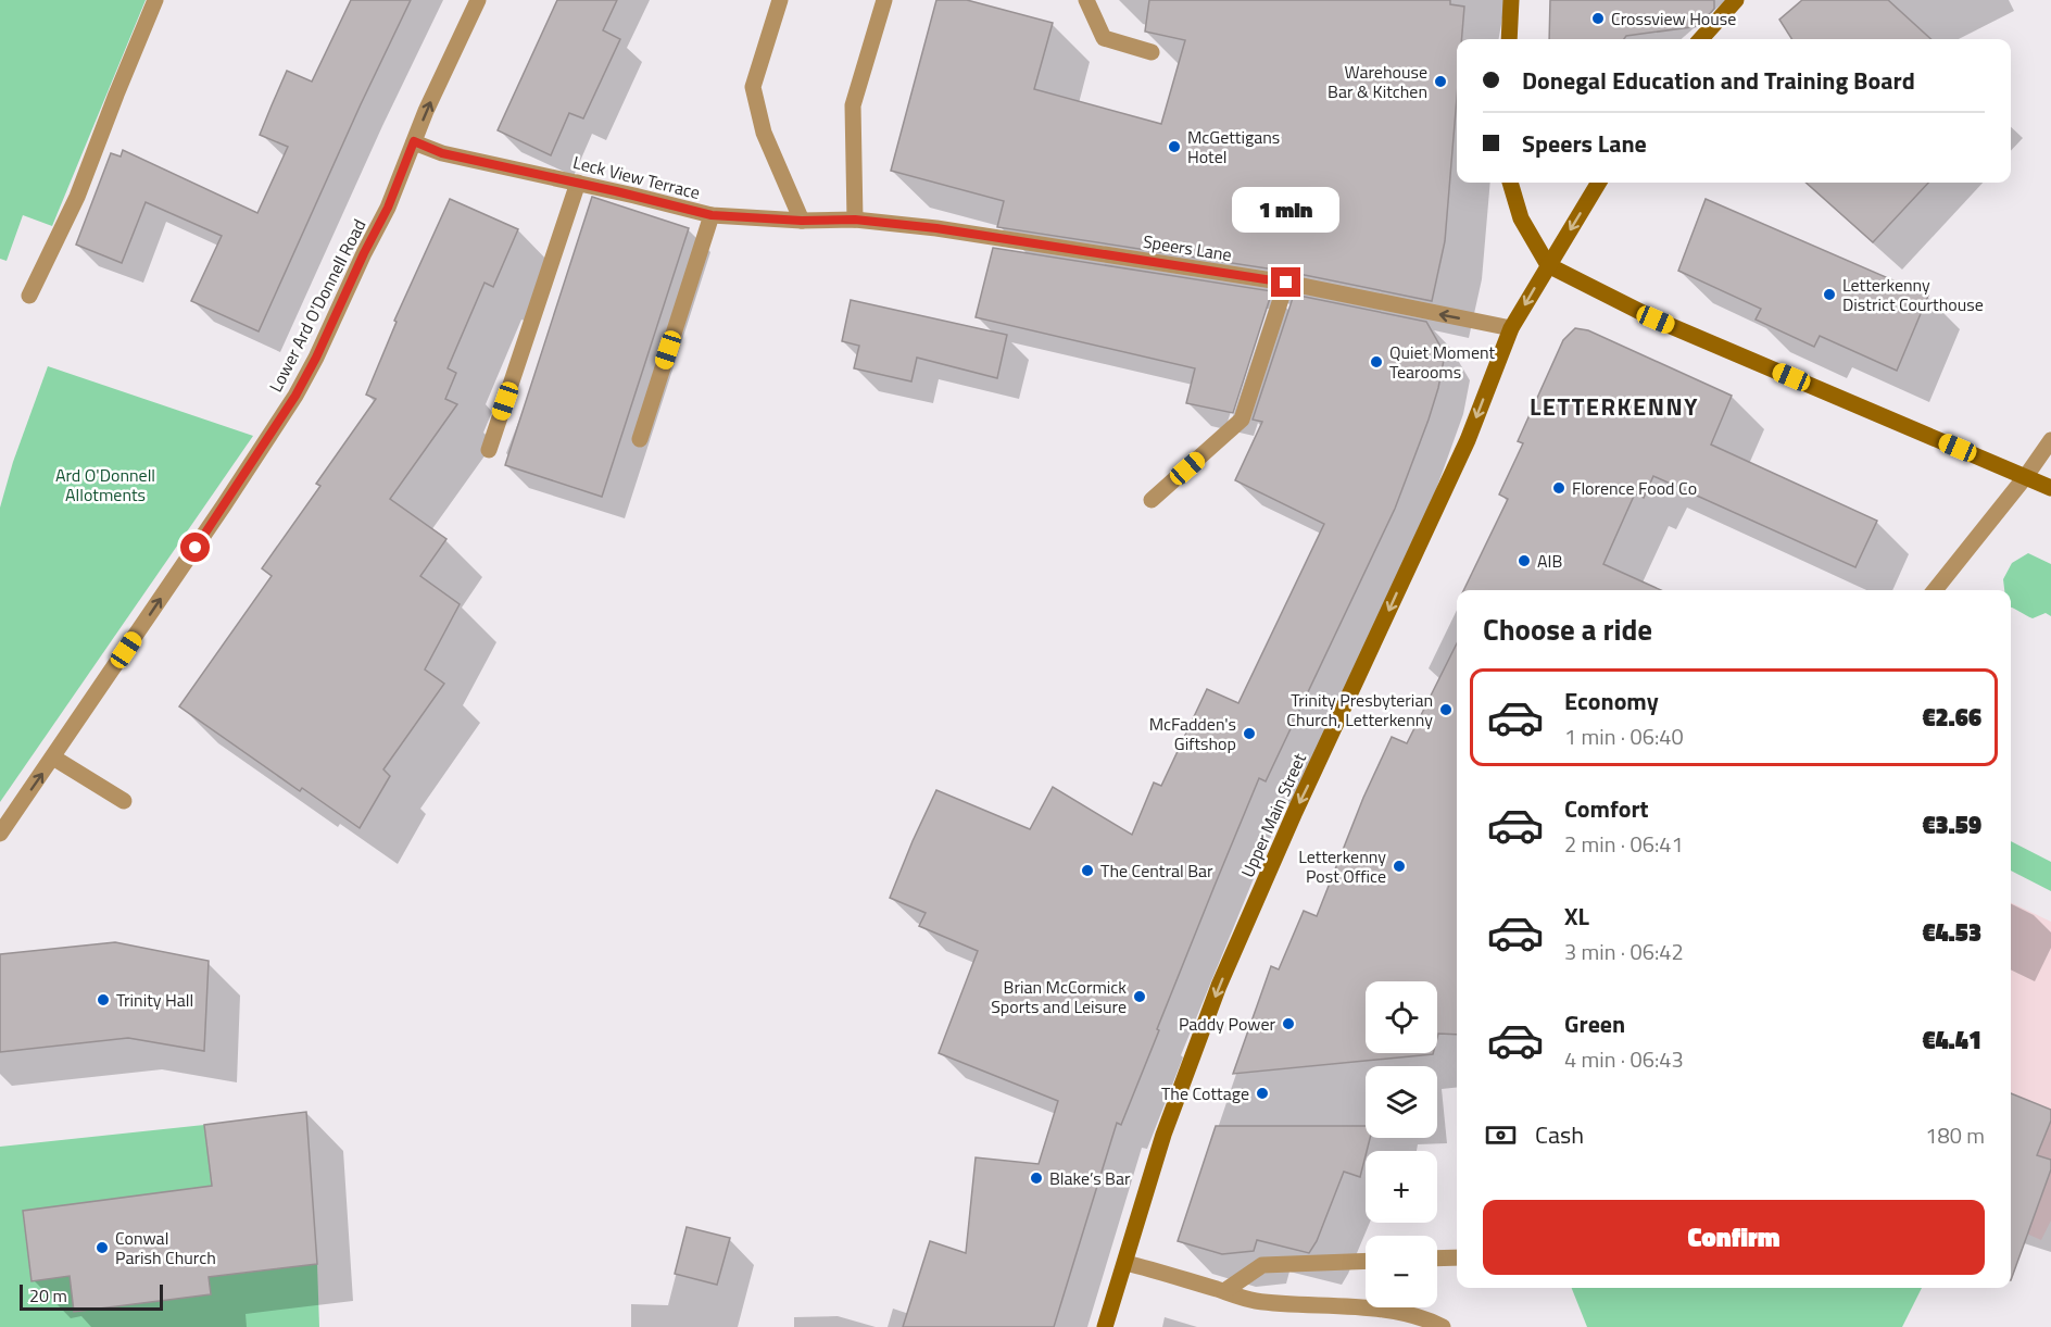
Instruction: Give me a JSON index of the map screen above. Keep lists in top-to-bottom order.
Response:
{
  "streets": {
    "street": [
      "Leck View Terrace",
      "Speers Lane",
      "Lower Ard O'Donnell Road",
      "Upper Main Street"
    ]
  },
  "crossings": [
    ["Leck View Terrace", "Speers Lane"],
    ["Leck View Terrace", "Lower Ard O'Donnell Road"],
    ["Speers Lane", "Upper Main Street"]
  ],
  "one_way": ["Lower Ard O'Donnell Road", "Upper Main Street"],
  "districts": ["LETTERKENNY"],
  "parks": ["Ard O'Donnell Allotments"],
  "places": [
    "Crossview House",
    "Warehouse Bar & Kitchen",
    "McGettigans Hotel",
    "Letterkenny District Courthouse",
    "Quiet Moment Tearooms",
    "Florence Food Co",
    "AIB",
    "Trinity Presbyterian Church, Letterkenny",
    "McFadden's Giftshop",
    "Letterkenny Post Office",
    "The Central Bar",
    "Brian McCormick Sports and Leisure",
    "Trinity Hall",
    "Paddy Power",
    "The Cottage",
    "Blake’s Bar",
    "Conwal Parish Church"
  ],
  "scale_bar": "20 m",
  "page": {
    "banner": ["Donegal Education and Training Board", "Speers Lane"],
    "bubble": "1 min",
    "heading": "Choose a ride",
    "list": [
      {
        "name": "Economy",
        "note": "1 min · 06:40",
        "value": "€2.66"
      },
      {
        "name": "Comfort",
        "note": "2 min · 06:41",
        "value": "€3.59"
      },
      {
        "name": "XL",
        "note": "3 min · 06:42",
        "value": "€4.53"
      },
      {
        "name": "Green",
        "note": "4 min · 06:43",
        "value": "€4.41"
      }
    ],
    "map_buttons": ["+", "−"],
    "pay": ["Cash", "180 m"],
    "buttons": "Confirm",
    "scale": "20 m"
  }
}
